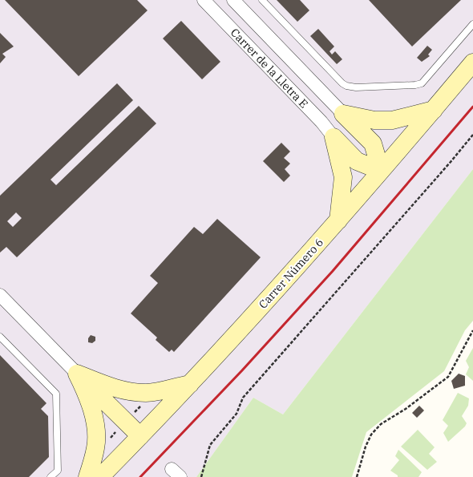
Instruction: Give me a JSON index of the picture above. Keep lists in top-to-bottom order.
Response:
{
  "streets": {
    "main road": ["Carrer Número 6"],
    "street": ["Carrer de la Lletra E"]
  }
}
